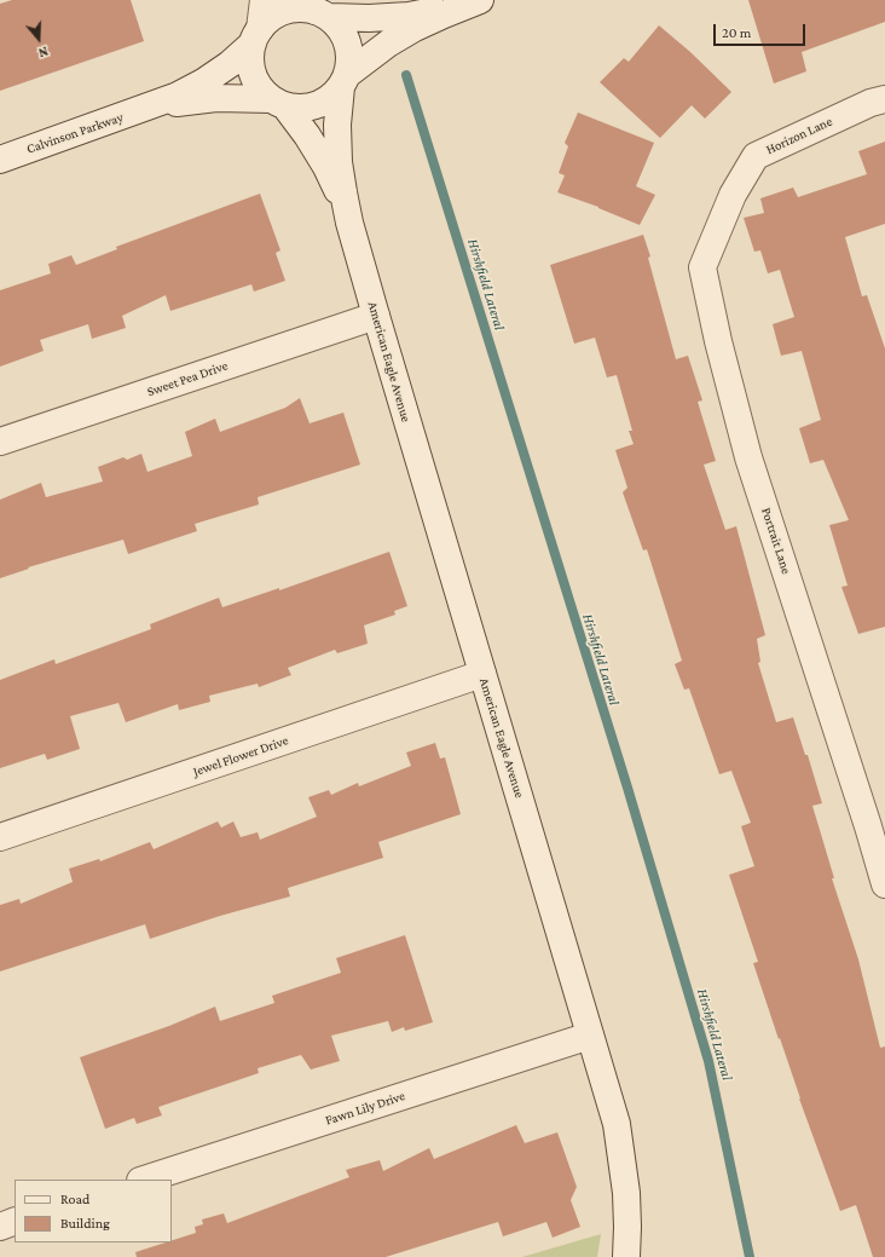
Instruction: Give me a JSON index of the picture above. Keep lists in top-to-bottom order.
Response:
{
  "streets": {
    "street": [
      "Calvinson Parkway",
      "Horizon Lane",
      "American Eagle Avenue",
      "Sweet Pea Drive",
      "Portrait Lane",
      "Jewel Flower Drive",
      "Fawn Lily Drive"
    ]
  },
  "crossings": [
    ["Calvinson Parkway", "American Eagle Avenue"],
    ["Horizon Lane", "Portrait Lane"],
    ["American Eagle Avenue", "Sweet Pea Drive"],
    ["American Eagle Avenue", "Jewel Flower Drive"],
    ["American Eagle Avenue", "Fawn Lily Drive"]
  ],
  "water": ["Hirshfield Lateral"],
  "legend": ["Road", "Building"],
  "scale_bar": "20 m",
  "north": "bottom"
}
